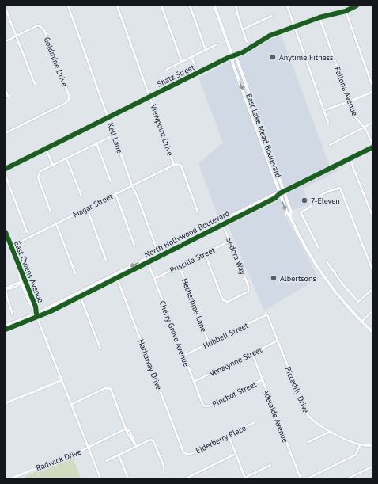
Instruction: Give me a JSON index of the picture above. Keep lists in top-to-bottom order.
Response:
{
  "streets": {
    "main road": ["East Lake Mead Boulevard", "North Hollywood Boulevard", "East Owens Avenue"],
    "street": [
      "Goldmine Drive",
      "Shatz Street",
      "Fallona Avenue",
      "Viewpoint Drive",
      "Kell Lane",
      "Magar Street",
      "Sedora Way",
      "Priscilla Street",
      "Hetherbrae Lane",
      "Cherry Grove Avenue",
      "Hubbell Street",
      "Venalynne Street",
      "Hathaway Drive",
      "Piccadily Drive",
      "Pinchot Street",
      "Adelaide Avenue",
      "Elderberry Place",
      "Radwick Drive"
    ]
  },
  "crossings": [
    ["Shatz Street", "Fallona Avenue"],
    ["Shatz Street", "Viewpoint Drive"],
    ["Shatz Street", "East Lake Mead Boulevard"],
    ["Shatz Street", "Kell Lane"],
    ["Viewpoint Drive", "Magar Street"],
    ["East Lake Mead Boulevard", "North Hollywood Boulevard"],
    ["Kell Lane", "Magar Street"],
    ["Kell Lane", "North Hollywood Boulevard"],
    ["Magar Street", "East Owens Avenue"],
    ["North Hollywood Boulevard", "Sedora Way"],
    ["North Hollywood Boulevard", "East Owens Avenue"],
    ["North Hollywood Boulevard", "Cherry Grove Avenue"],
    ["North Hollywood Boulevard", "Hathaway Drive"],
    ["Sedora Way", "Priscilla Street"],
    ["Priscilla Street", "Hetherbrae Lane"],
    ["Priscilla Street", "Cherry Grove Avenue"],
    ["East Owens Avenue", "Radwick Drive"],
    ["Hetherbrae Lane", "Hubbell Street"],
    ["Cherry Grove Avenue", "Hubbell Street"],
    ["Cherry Grove Avenue", "Venalynne Street"],
    ["Cherry Grove Avenue", "Pinchot Street"],
    ["Hubbell Street", "Piccadily Drive"],
    ["Venalynne Street", "Piccadily Drive"],
    ["Venalynne Street", "Adelaide Avenue"],
    ["Hathaway Drive", "Elderberry Place"],
    ["Pinchot Street", "Adelaide Avenue"]
  ],
  "places": ["Anytime Fitness", "7-Eleven", "Albertsons"]
}
